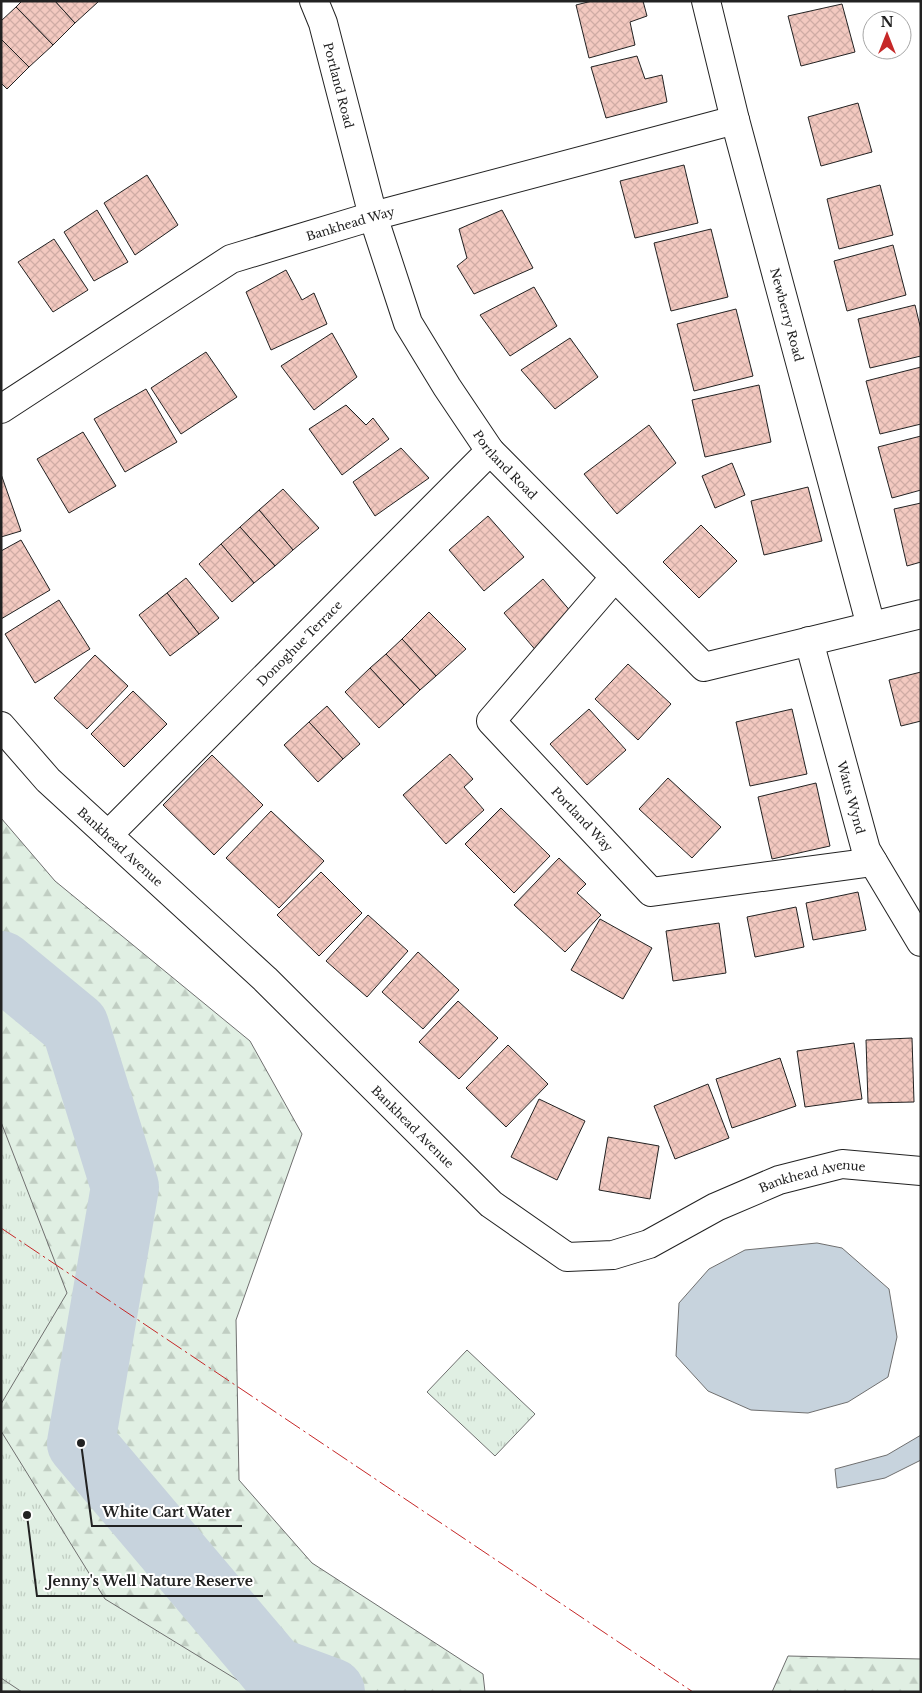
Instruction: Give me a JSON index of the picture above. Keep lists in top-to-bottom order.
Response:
{
  "streets": {
    "street": [
      "Portland Road",
      "Bankhead Way",
      "Newberry Road",
      "Donoghue Terrace",
      "Watts Wynd",
      "Portland Way",
      "Bankhead Avenue"
    ]
  },
  "crossings": [
    ["Portland Road", "Bankhead Way"],
    ["Portland Road", "Newberry Road"],
    ["Portland Road", "Donoghue Terrace"],
    ["Portland Road", "Watts Wynd"],
    ["Portland Road", "Portland Way"],
    ["Bankhead Way", "Newberry Road"],
    ["Donoghue Terrace", "Bankhead Avenue"],
    ["Watts Wynd", "Portland Way"]
  ],
  "places": ["White Cart Water", "Jenny's Well Nature Reserve"],
  "north": "top"
}
